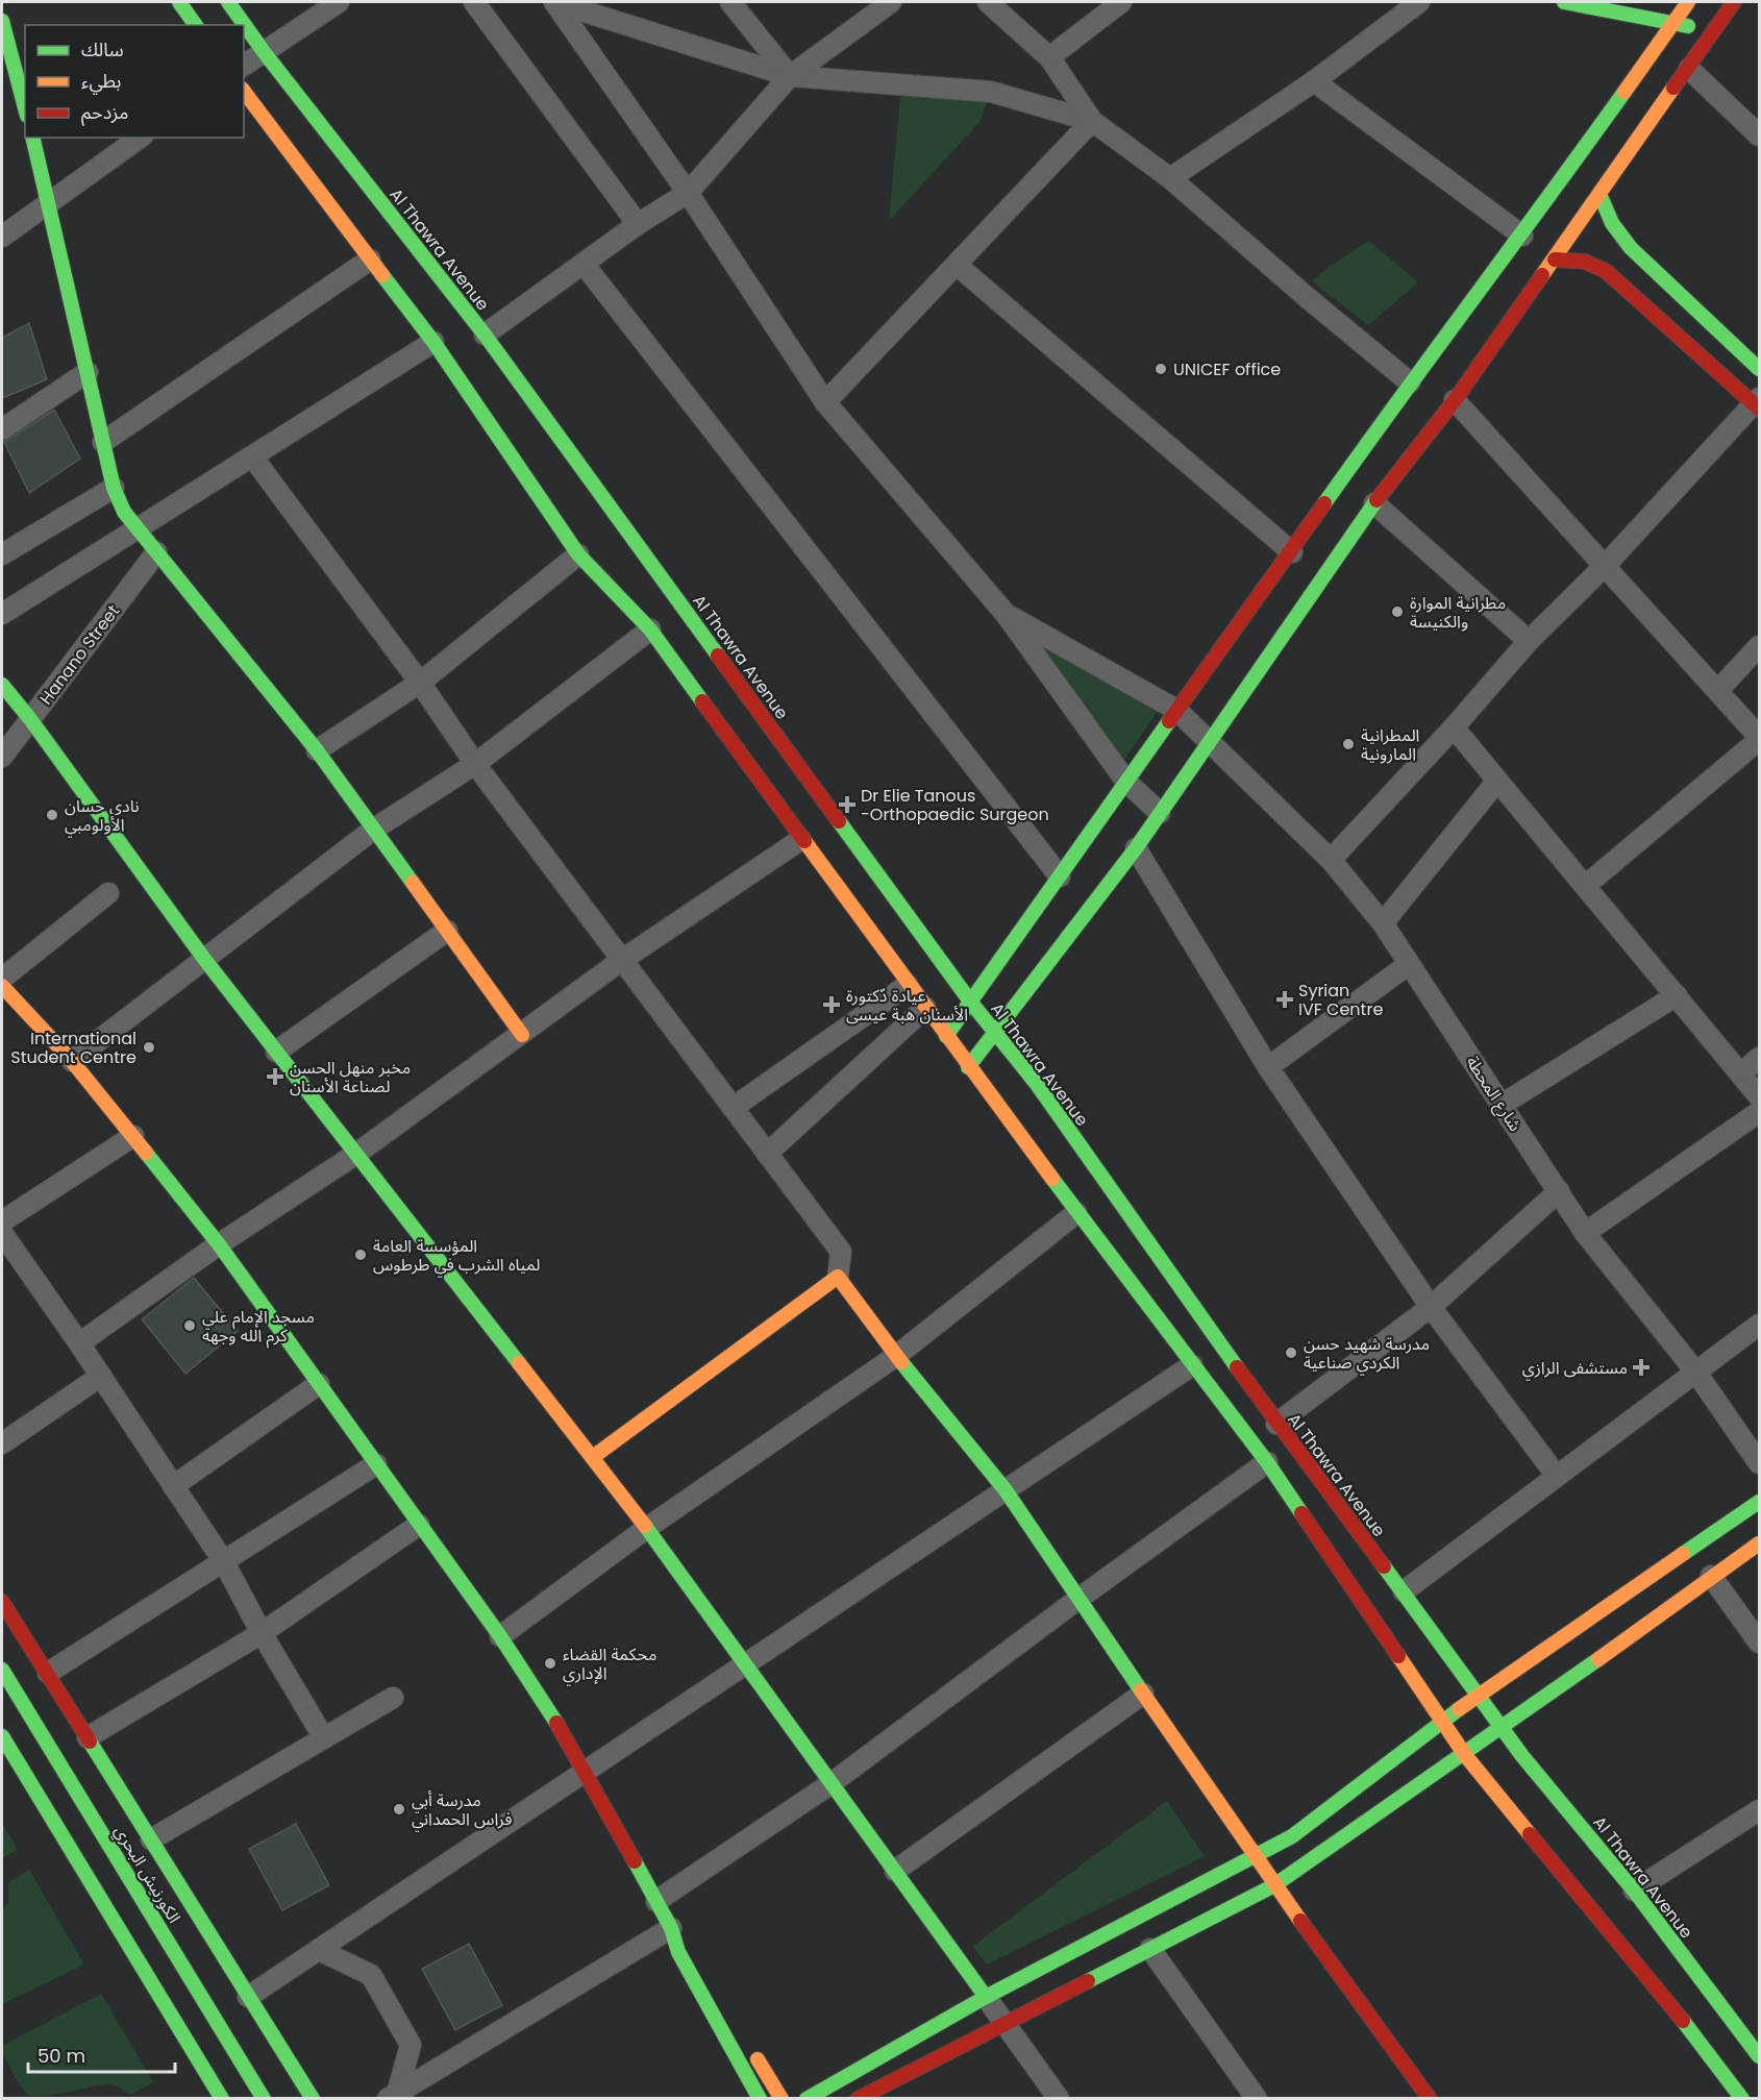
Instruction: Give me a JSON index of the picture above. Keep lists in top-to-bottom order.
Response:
{
  "streets": {
    "main road": ["Al Thawra Avenue", "الكورنيش البحري"],
    "street": ["Hanano Street", "شارع المحطة"]
  },
  "places": {
    "other": [
      "UNICEF office",
      "مطرانية الموارة والكنيسة",
      "المطرانية المارونية",
      "نادي حسان الأولومبي",
      "International Student Centre",
      "المؤسسة العامة لمياه الشرب في طرطوس",
      "مسجد الإمام علي كرم الله وجهه",
      "مدرسة شهيد حسن الكردي صناعية",
      "محكمة القضاء الإداري",
      "مدرسة أبي فراس الحمداني"
    ],
    "health": [
      "Dr Elie Tanous -Orthopaedic Surgeon",
      "Syrian IVF Centre",
      "عيادة دّكتورة الأسنان هبة عيسى",
      "مخبر منهل الحسن لصناعة الأسنان",
      "مستشفى الرازي"
    ]
  },
  "legend": ["سالك", "بطيء", "مزدحم"],
  "scale_bar": "50 m"
}
